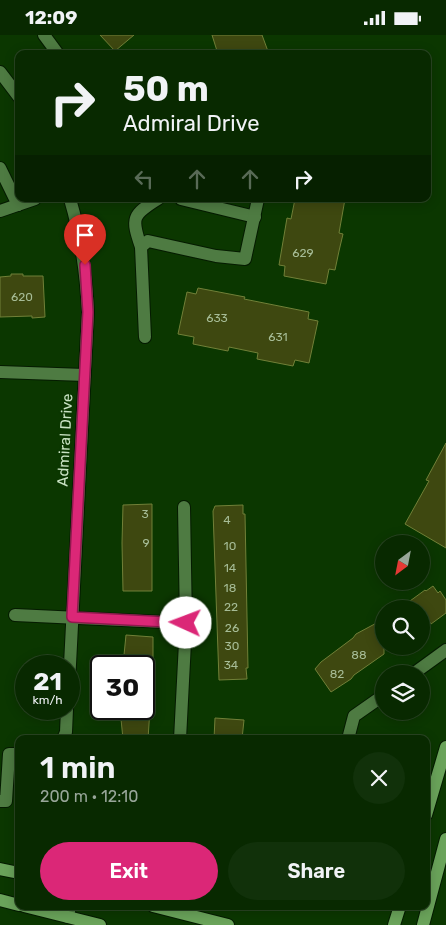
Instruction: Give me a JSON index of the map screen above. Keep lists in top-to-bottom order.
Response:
{
  "streets": {
    "street": ["Admiral Drive"]
  },
  "house_numbers": [
    "629",
    "620",
    "633",
    "631",
    "3",
    "4",
    "9",
    "10",
    "14",
    "18",
    "22",
    "26",
    "30",
    "88",
    "34",
    "82"
  ],
  "north": "bottom left",
  "page": {
    "status": "12:09",
    "turn": ["50 m", "Admiral Drive"],
    "speed": "21 km/h",
    "limit": "30",
    "heading": ["1 min", "200 m · 12:10"],
    "buttons": ["Exit", "Share"]
  }
}
